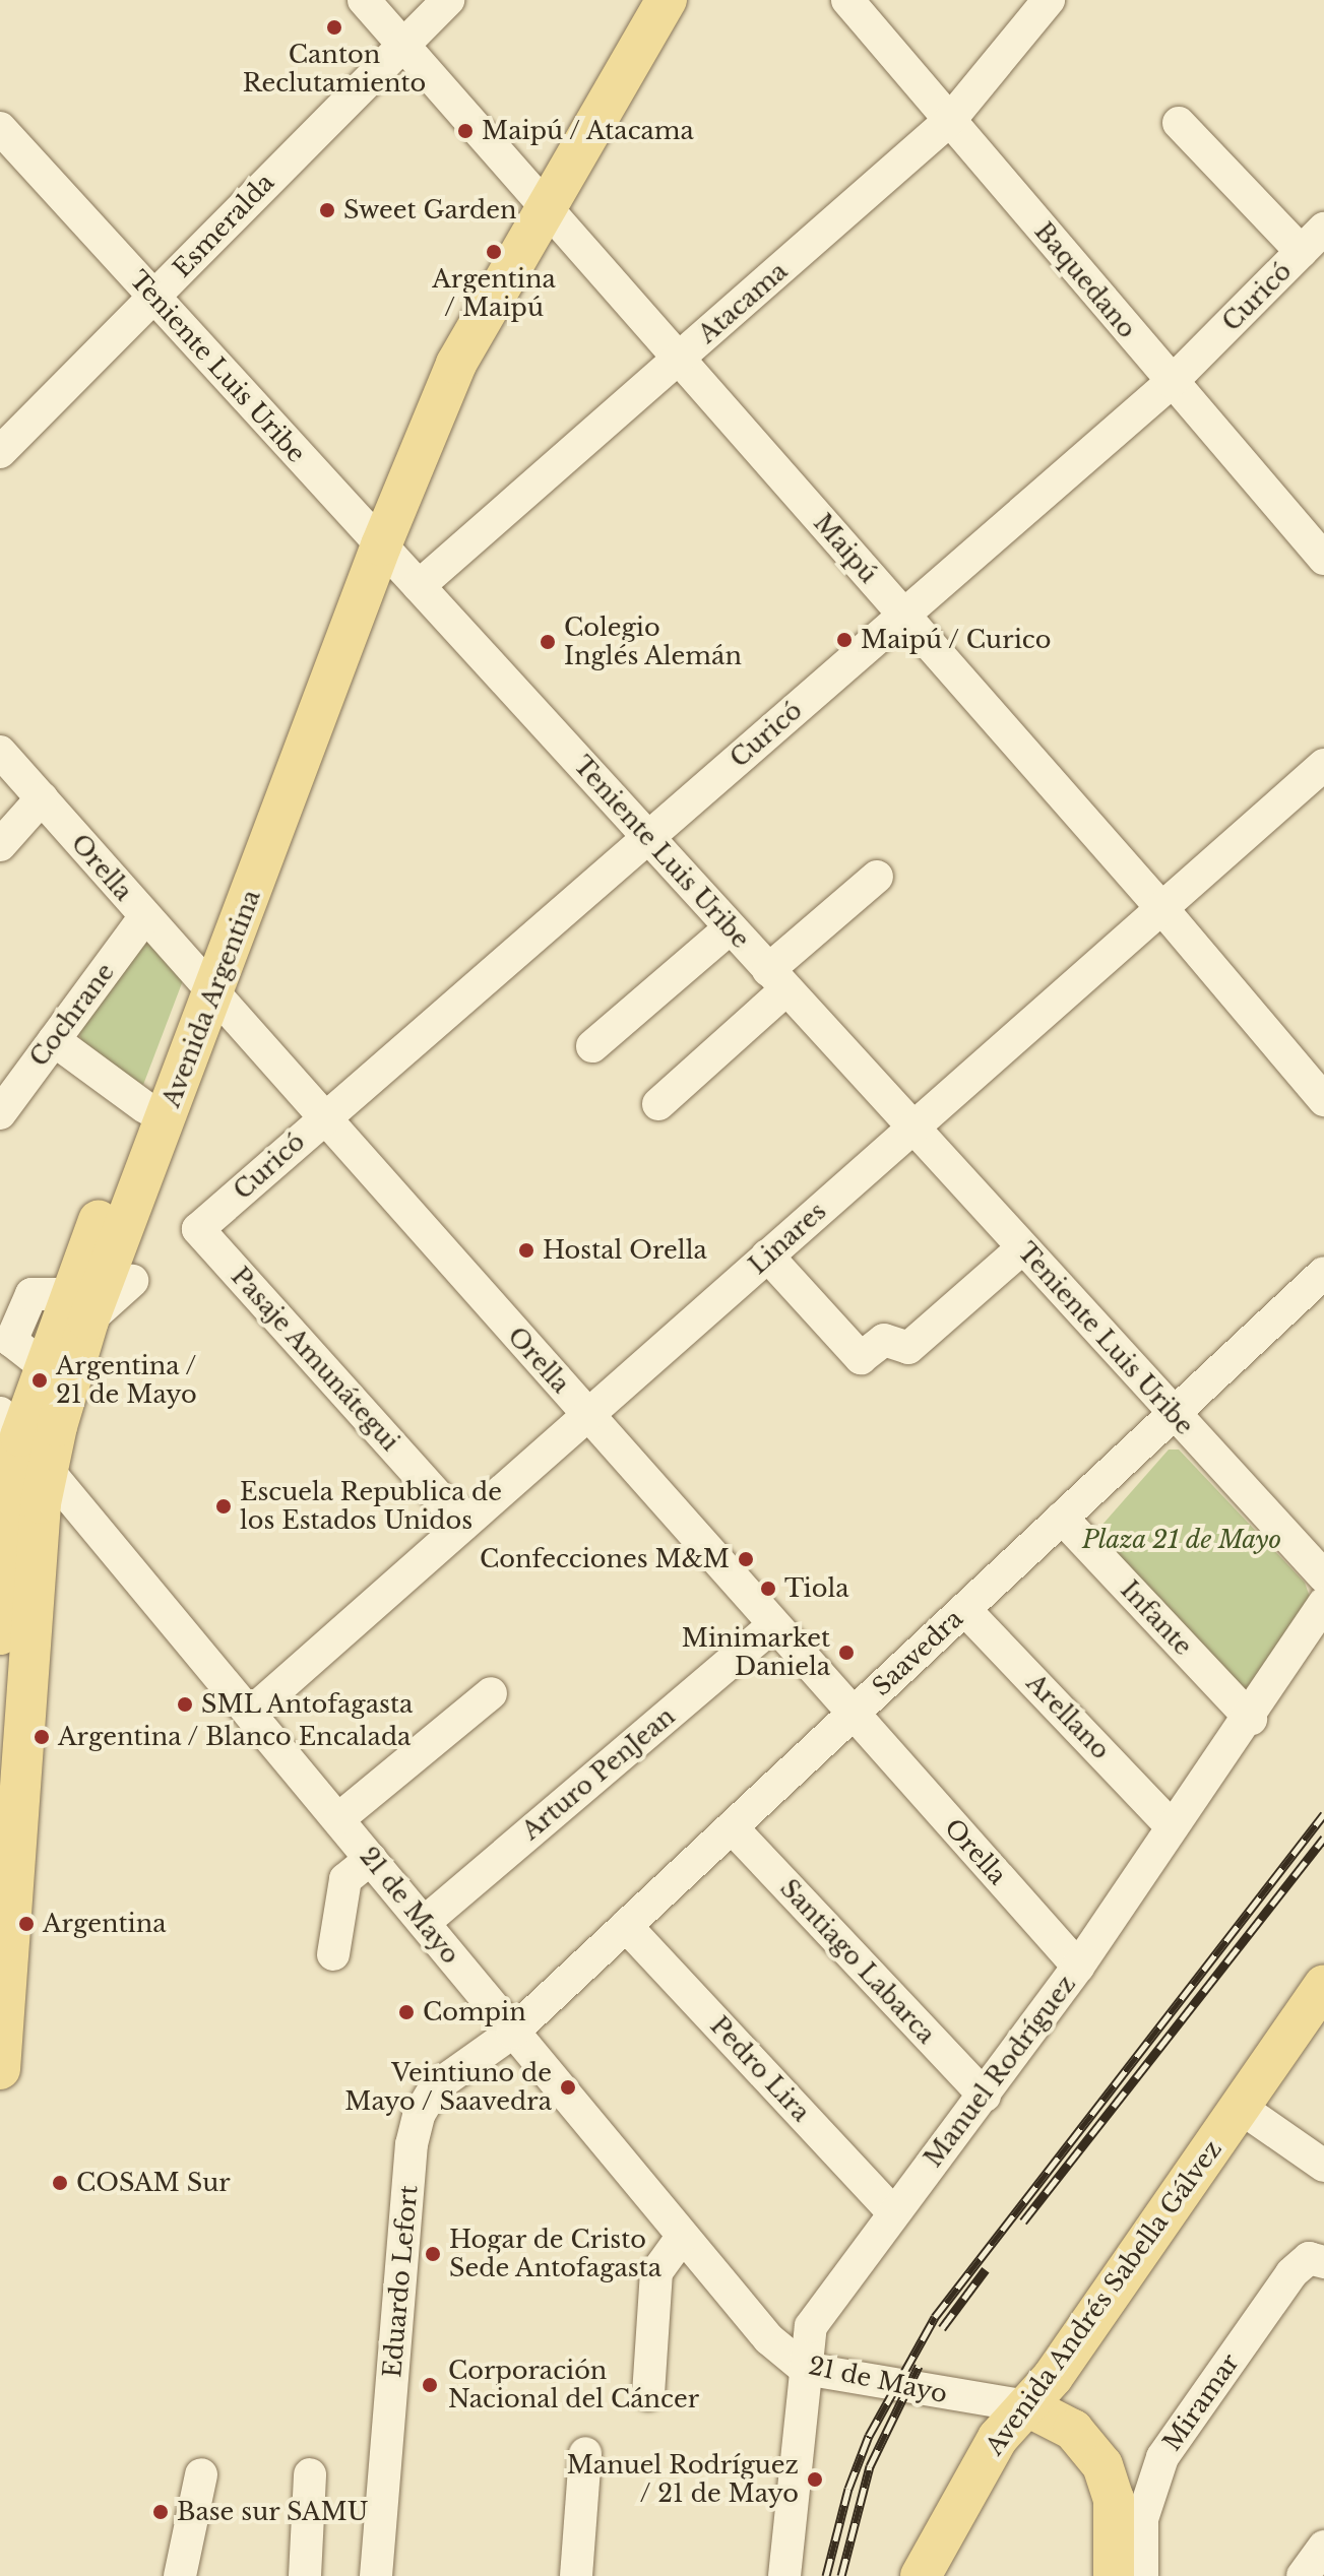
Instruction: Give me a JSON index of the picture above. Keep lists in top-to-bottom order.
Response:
{
  "streets": {
    "main road": ["Avenida Argentina", "Avenida Andrés Sabella Gálvez"],
    "street": [
      "Esmeralda",
      "Baquedano",
      "Curicó",
      "Atacama",
      "Teniente Luis Uribe",
      "Maipú",
      "Orella",
      "Cochrane",
      "Linares",
      "Pasaje Amunátegui",
      "Infante",
      "Saavedra",
      "Arellano",
      "Arturo PenJean",
      "21 de Mayo",
      "Santiago Labarca",
      "Pedro Lira",
      "Manuel Rodríguez",
      "Eduardo Lefort",
      "Miramar"
    ]
  },
  "crossings": [
    ["Esmeralda", "Teniente Luis Uribe"],
    ["Esmeralda", "Maipú"],
    ["Baquedano", "Curicó"],
    ["Baquedano", "Atacama"],
    ["Curicó", "Teniente Luis Uribe"],
    ["Curicó", "Maipú"],
    ["Curicó", "Orella"],
    ["Curicó", "Pasaje Amunátegui"],
    ["Atacama", "Teniente Luis Uribe"],
    ["Atacama", "Maipú"],
    ["Teniente Luis Uribe", "Avenida Argentina"],
    ["Teniente Luis Uribe", "Linares"],
    ["Teniente Luis Uribe", "Saavedra"],
    ["Maipú", "Avenida Argentina"],
    ["Maipú", "Linares"],
    ["Orella", "Avenida Argentina"],
    ["Orella", "Cochrane"],
    ["Orella", "Linares"],
    ["Orella", "Saavedra"],
    ["Orella", "Arturo PenJean"],
    ["Orella", "Manuel Rodríguez"],
    ["Avenida Argentina", "21 de Mayo"],
    ["Linares", "Pasaje Amunátegui"],
    ["Linares", "21 de Mayo"],
    ["Infante", "Saavedra"],
    ["Infante", "Manuel Rodríguez"],
    ["Saavedra", "Arellano"],
    ["Saavedra", "21 de Mayo"],
    ["Saavedra", "Santiago Labarca"],
    ["Saavedra", "Pedro Lira"],
    ["Saavedra", "Eduardo Lefort"],
    ["Arellano", "Manuel Rodríguez"],
    ["Arturo PenJean", "21 de Mayo"],
    ["21 de Mayo", "Manuel Rodríguez"],
    ["21 de Mayo", "Eduardo Lefort"],
    ["21 de Mayo", "Avenida Andrés Sabella Gálvez"],
    ["Santiago Labarca", "Manuel Rodríguez"],
    ["Pedro Lira", "Manuel Rodríguez"]
  ],
  "parks": ["Plaza 21 de Mayo"],
  "places": [
    "Canton Reclutamiento",
    "Maipú / Atacama",
    "Sweet Garden",
    "Argentina / Maipú",
    "Maipú / Curico",
    "Colegio Inglés Alemán",
    "Hostal Orella",
    "Argentina / 21 de Mayo",
    "Escuela Republica de los Estados Unidos",
    "Confecciones M&M",
    "Tiola",
    "Minimarket Daniela",
    "SML Antofagasta",
    "Argentina / Blanco Encalada",
    "Argentina",
    "Compin",
    "Veintiuno de Mayo / Saavedra",
    "COSAM Sur",
    "Hogar de Cristo Sede Antofagasta",
    "Corporación Nacional del Cáncer",
    "Manuel Rodríguez / 21 de Mayo",
    "Base sur SAMU"
  ]
}
